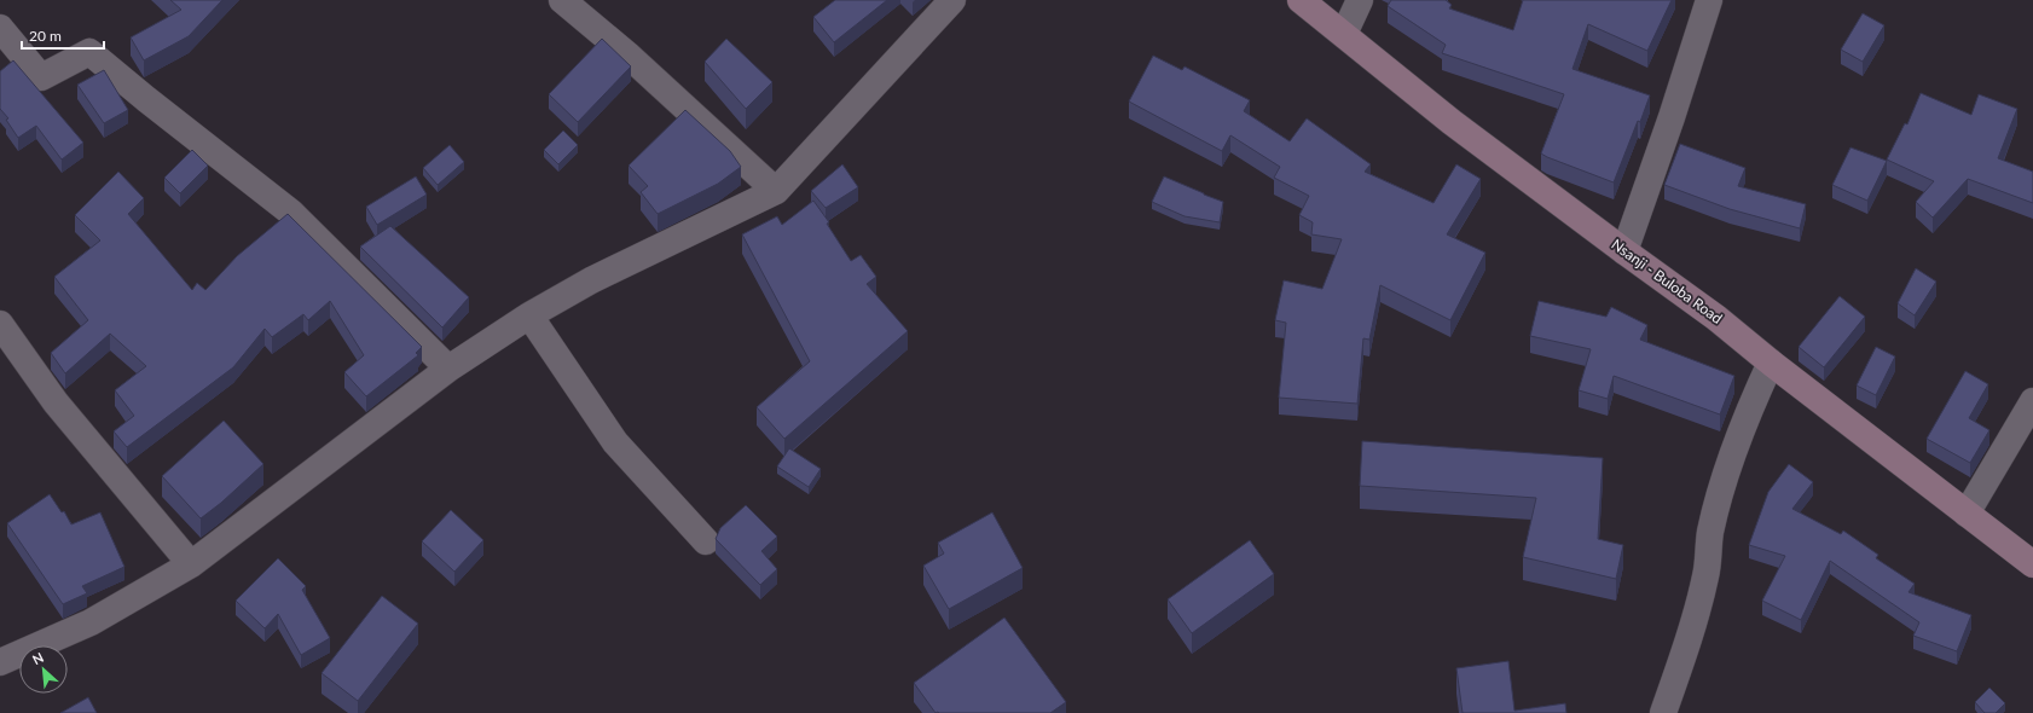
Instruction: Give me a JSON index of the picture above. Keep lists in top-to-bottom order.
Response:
{
  "streets": {
    "main road": ["Nsanji - Buloba Road"]
  },
  "scale_bar": "20 m",
  "north": "top left"
}
